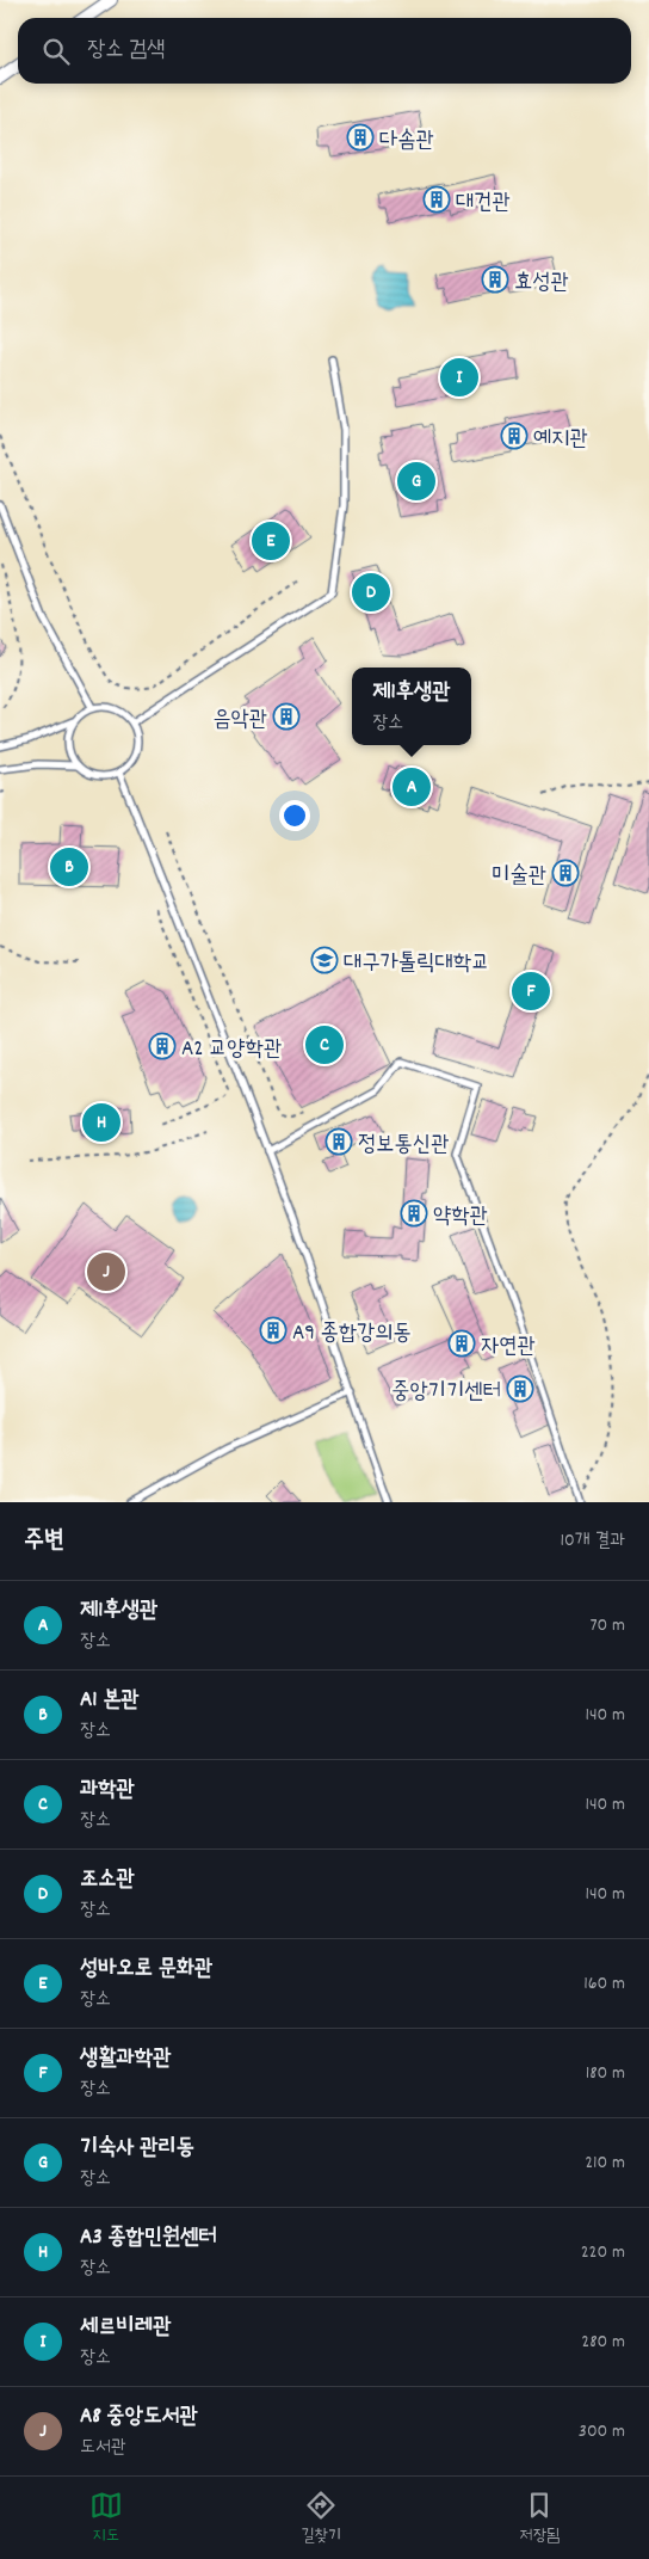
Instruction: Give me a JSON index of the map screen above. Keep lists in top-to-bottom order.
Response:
{
  "places": {
    "building": [
      "다솜관",
      "대건관",
      "효성관",
      "예지관",
      "음악관",
      "미술관",
      "A2 교양학관",
      "정보통신관",
      "약학관",
      "A9 종합강의동",
      "자연관",
      "중앙기기센터"
    ],
    "school or university": ["대구가톨릭대학교"]
  },
  "page": {
    "search": "장소 검색",
    "pins": [
      "I",
      "G",
      "E",
      "D",
      "A",
      "B",
      "F",
      "C",
      "H",
      "J"
    ],
    "popup": ["제1후생관", "장소"],
    "heading": ["주변", "10개 결과"],
    "list": [
      {
        "mark": "A",
        "name": "제1후생관",
        "note": "장소",
        "value": "70 m"
      },
      {
        "mark": "B",
        "name": "A1 본관",
        "note": "장소",
        "value": "140 m"
      },
      {
        "mark": "C",
        "name": "과학관",
        "note": "장소",
        "value": "140 m"
      },
      {
        "mark": "D",
        "name": "조소관",
        "note": "장소",
        "value": "140 m"
      },
      {
        "mark": "E",
        "name": "성바오로 문화관",
        "note": "장소",
        "value": "160 m"
      },
      {
        "mark": "F",
        "name": "생활과학관",
        "note": "장소",
        "value": "180 m"
      },
      {
        "mark": "G",
        "name": "기숙사 관리동",
        "note": "장소",
        "value": "210 m"
      },
      {
        "mark": "H",
        "name": "A3 종합민원센터",
        "note": "장소",
        "value": "220 m"
      },
      {
        "mark": "I",
        "name": "세르비레관",
        "note": "장소",
        "value": "280 m"
      },
      {
        "mark": "J",
        "name": "A8 중앙도서관",
        "note": "도서관",
        "value": "300 m"
      }
    ],
    "nav": ["지도", "길찾기", "저장됨"]
  }
}
